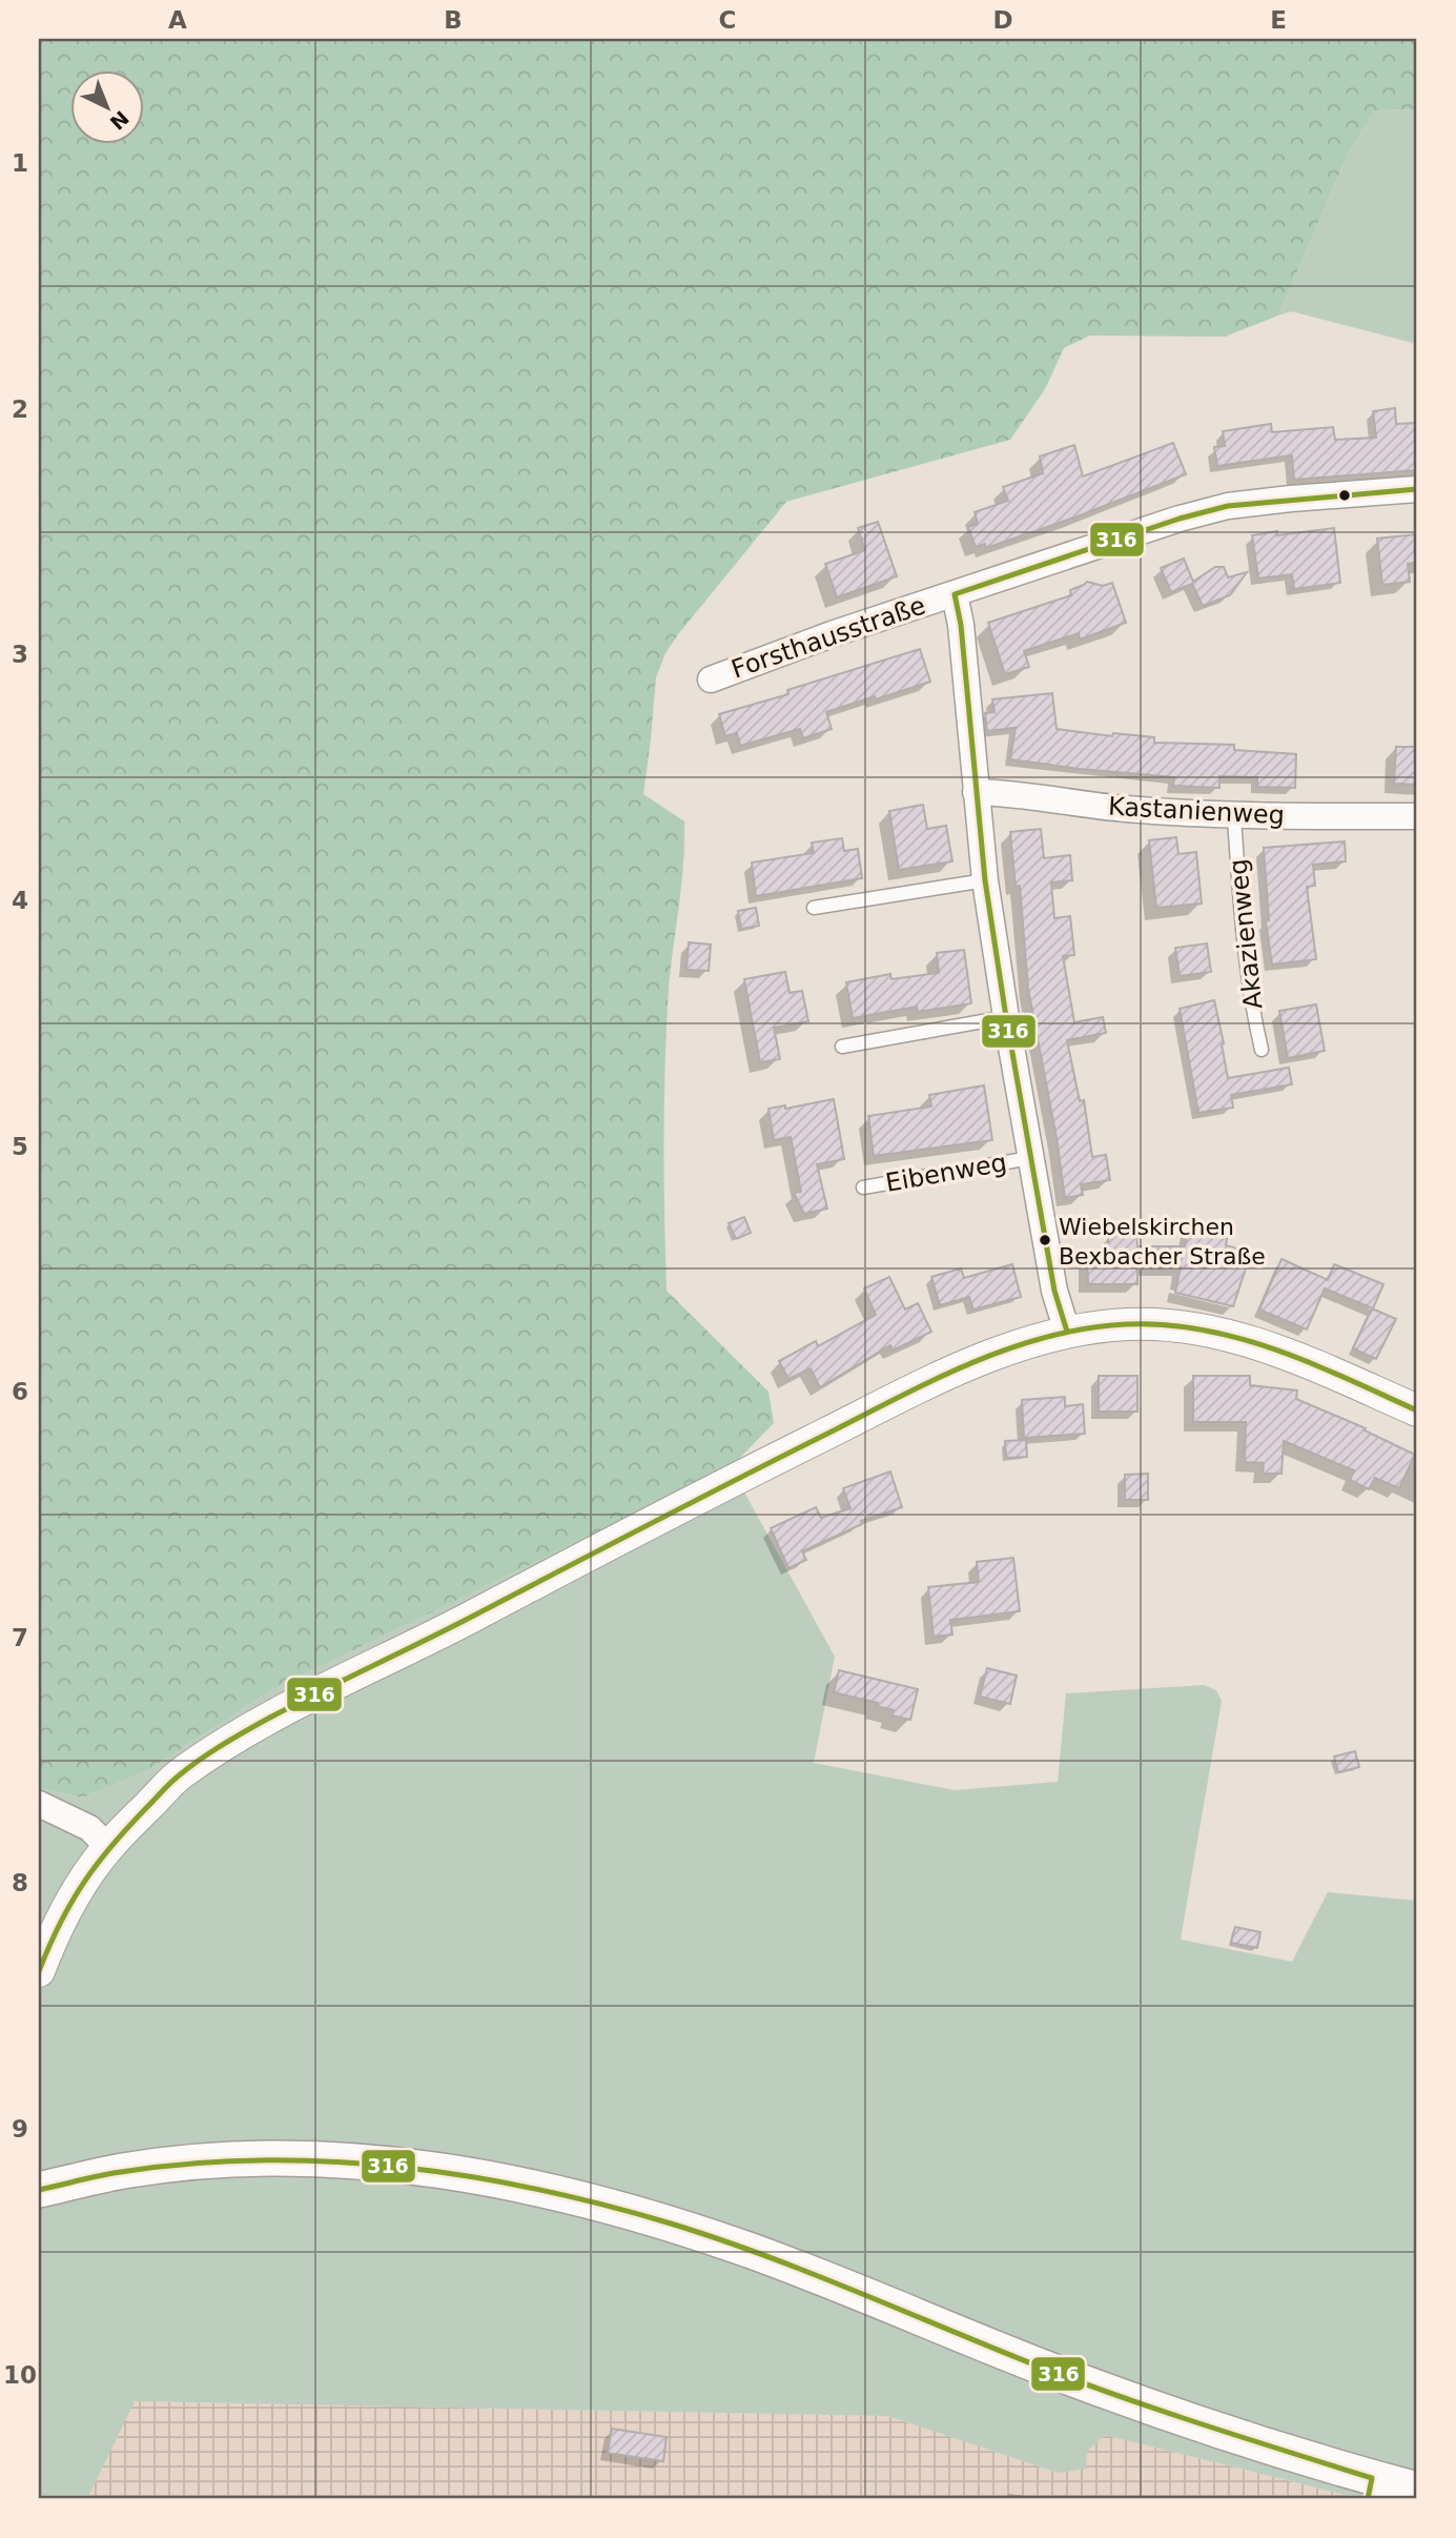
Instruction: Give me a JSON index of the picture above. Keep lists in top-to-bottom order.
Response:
{
  "streets": {
    "street": ["Forsthausstraße", "Kastanienweg"],
    "lane": ["Akazienweg", "Eibenweg"]
  },
  "crossings": [
    ["Kastanienweg", "Akazienweg"]
  ],
  "places": ["Wiebelskirchen Bexbacher Straße"],
  "lines": ["transit line 316"],
  "north": "bottom right",
  "grid": {
    "columns": [
      "A",
      "B",
      "C",
      "D",
      "E"
    ],
    "rows": [
      "1",
      "2",
      "3",
      "4",
      "5",
      "6",
      "7",
      "8",
      "9",
      "10"
    ]
  }
}
